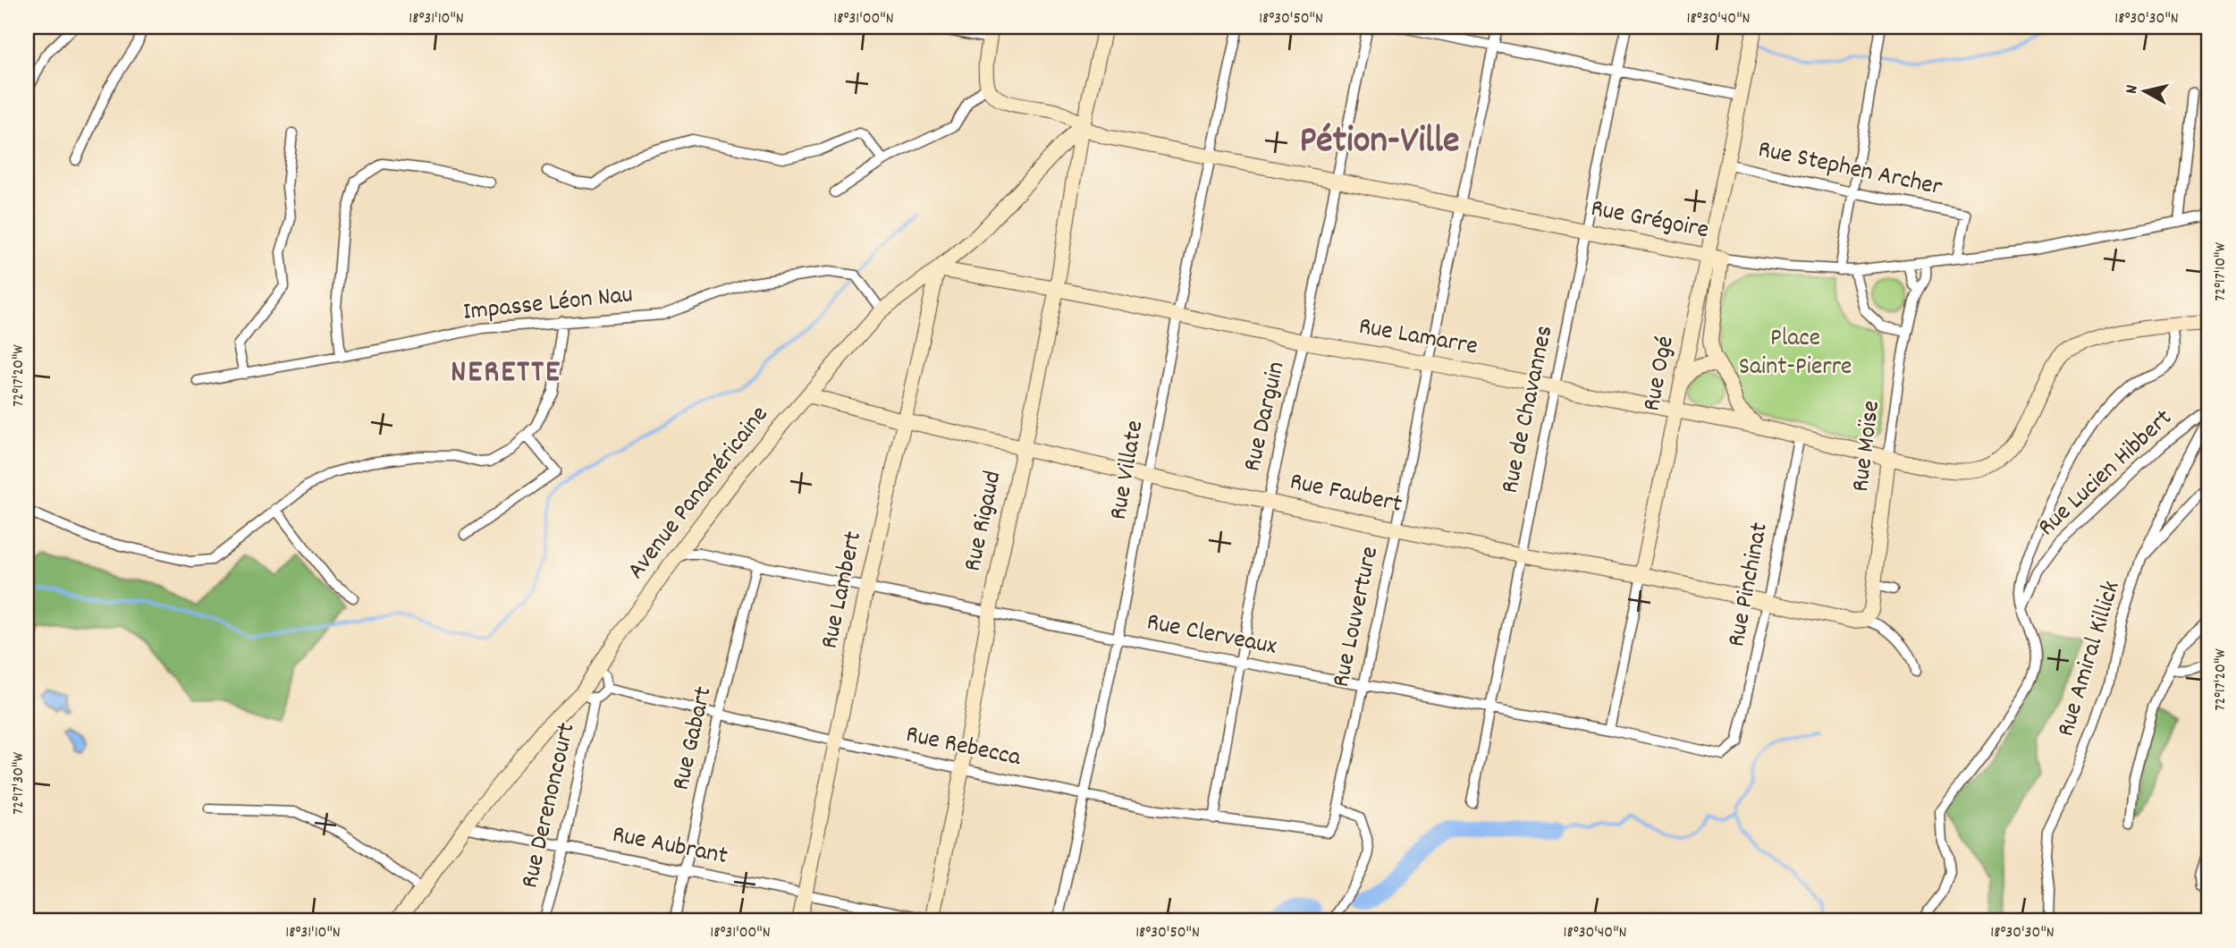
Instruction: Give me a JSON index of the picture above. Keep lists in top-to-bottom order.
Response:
{
  "streets": {
    "main road": [
      "Rue Grégoire",
      "Rue Lamarre",
      "Rue Ogé",
      "Rue Moïse",
      "Avenue Panaméricaine",
      "Rue Faubert",
      "Rue Rigaud",
      "Rue Lambert"
    ],
    "street": [
      "Rue Stephen Archer",
      "Impasse Léon Nau",
      "Rue de Chavannes",
      "Rue Darguin",
      "Rue Villate",
      "Rue Lucien Hibbert",
      "Rue Pinchinat",
      "Rue Louverture",
      "Rue Clerveaux",
      "Rue Amiral Killick",
      "Rue Gabart",
      "Rue Rebecca",
      "Rue Derenoncourt",
      "Rue Aubrant"
    ]
  },
  "crossings": [
    ["Rue Stephen Archer", "Rue Grégoire"],
    ["Rue Stephen Archer", "Rue Ogé"],
    ["Rue Grégoire", "Rue Ogé"],
    ["Rue Grégoire", "Rue de Chavannes"],
    ["Rue Grégoire", "Rue Darguin"],
    ["Rue Grégoire", "Rue Moïse"],
    ["Rue Grégoire", "Rue Villate"],
    ["Rue Grégoire", "Avenue Panaméricaine"],
    ["Rue Grégoire", "Rue Rigaud"],
    ["Rue Grégoire", "Rue Louverture"],
    ["Impasse Léon Nau", "Avenue Panaméricaine"],
    ["Rue Lamarre", "Rue Ogé"],
    ["Rue Lamarre", "Rue de Chavannes"],
    ["Rue Lamarre", "Rue Darguin"],
    ["Rue Lamarre", "Rue Moïse"],
    ["Rue Lamarre", "Rue Villate"],
    ["Rue Lamarre", "Avenue Panaméricaine"],
    ["Rue Lamarre", "Rue Rigaud"],
    ["Rue Lamarre", "Rue Pinchinat"],
    ["Rue Lamarre", "Rue Lambert"],
    ["Rue Lamarre", "Rue Louverture"],
    ["Rue Ogé", "Rue Faubert"],
    ["Rue Ogé", "Rue Clerveaux"],
    ["Rue de Chavannes", "Rue Faubert"],
    ["Rue de Chavannes", "Rue Clerveaux"],
    ["Rue Darguin", "Rue Faubert"],
    ["Rue Darguin", "Rue Clerveaux"],
    ["Rue Darguin", "Rue Rebecca"],
    ["Rue Moïse", "Rue Faubert"],
    ["Rue Villate", "Rue Faubert"],
    ["Rue Villate", "Rue Clerveaux"],
    ["Rue Villate", "Rue Rebecca"],
    ["Avenue Panaméricaine", "Rue Faubert"],
    ["Avenue Panaméricaine", "Rue Rigaud"],
    ["Avenue Panaméricaine", "Rue Lambert"],
    ["Avenue Panaméricaine", "Rue Clerveaux"],
    ["Avenue Panaméricaine", "Rue Derenoncourt"],
    ["Avenue Panaméricaine", "Rue Aubrant"],
    ["Rue Faubert", "Rue Rigaud"],
    ["Rue Faubert", "Rue Pinchinat"],
    ["Rue Faubert", "Rue Lambert"],
    ["Rue Faubert", "Rue Louverture"],
    ["Rue Rigaud", "Rue Clerveaux"],
    ["Rue Rigaud", "Rue Rebecca"],
    ["Rue Rigaud", "Rue Aubrant"],
    ["Rue Pinchinat", "Rue Clerveaux"],
    ["Rue Lambert", "Rue Clerveaux"],
    ["Rue Lambert", "Rue Rebecca"],
    ["Rue Lambert", "Rue Aubrant"],
    ["Rue Louverture", "Rue Clerveaux"],
    ["Rue Louverture", "Rue Rebecca"],
    ["Rue Clerveaux", "Rue Gabart"],
    ["Rue Gabart", "Rue Rebecca"],
    ["Rue Gabart", "Rue Aubrant"],
    ["Rue Derenoncourt", "Rue Aubrant"]
  ],
  "districts": ["Pétion-Ville", "NERETTE"],
  "parks": ["Place Saint-Pierre"],
  "north": "left",
  "coordinates": [
    "18°31'10\"N",
    "18°31'00\"N",
    "18°30'50\"N",
    "18°30'40\"N",
    "18°30'30\"N",
    "72°17'10\"W",
    "72°17'20\"W",
    "72°17'30\"W"
  ]
}
